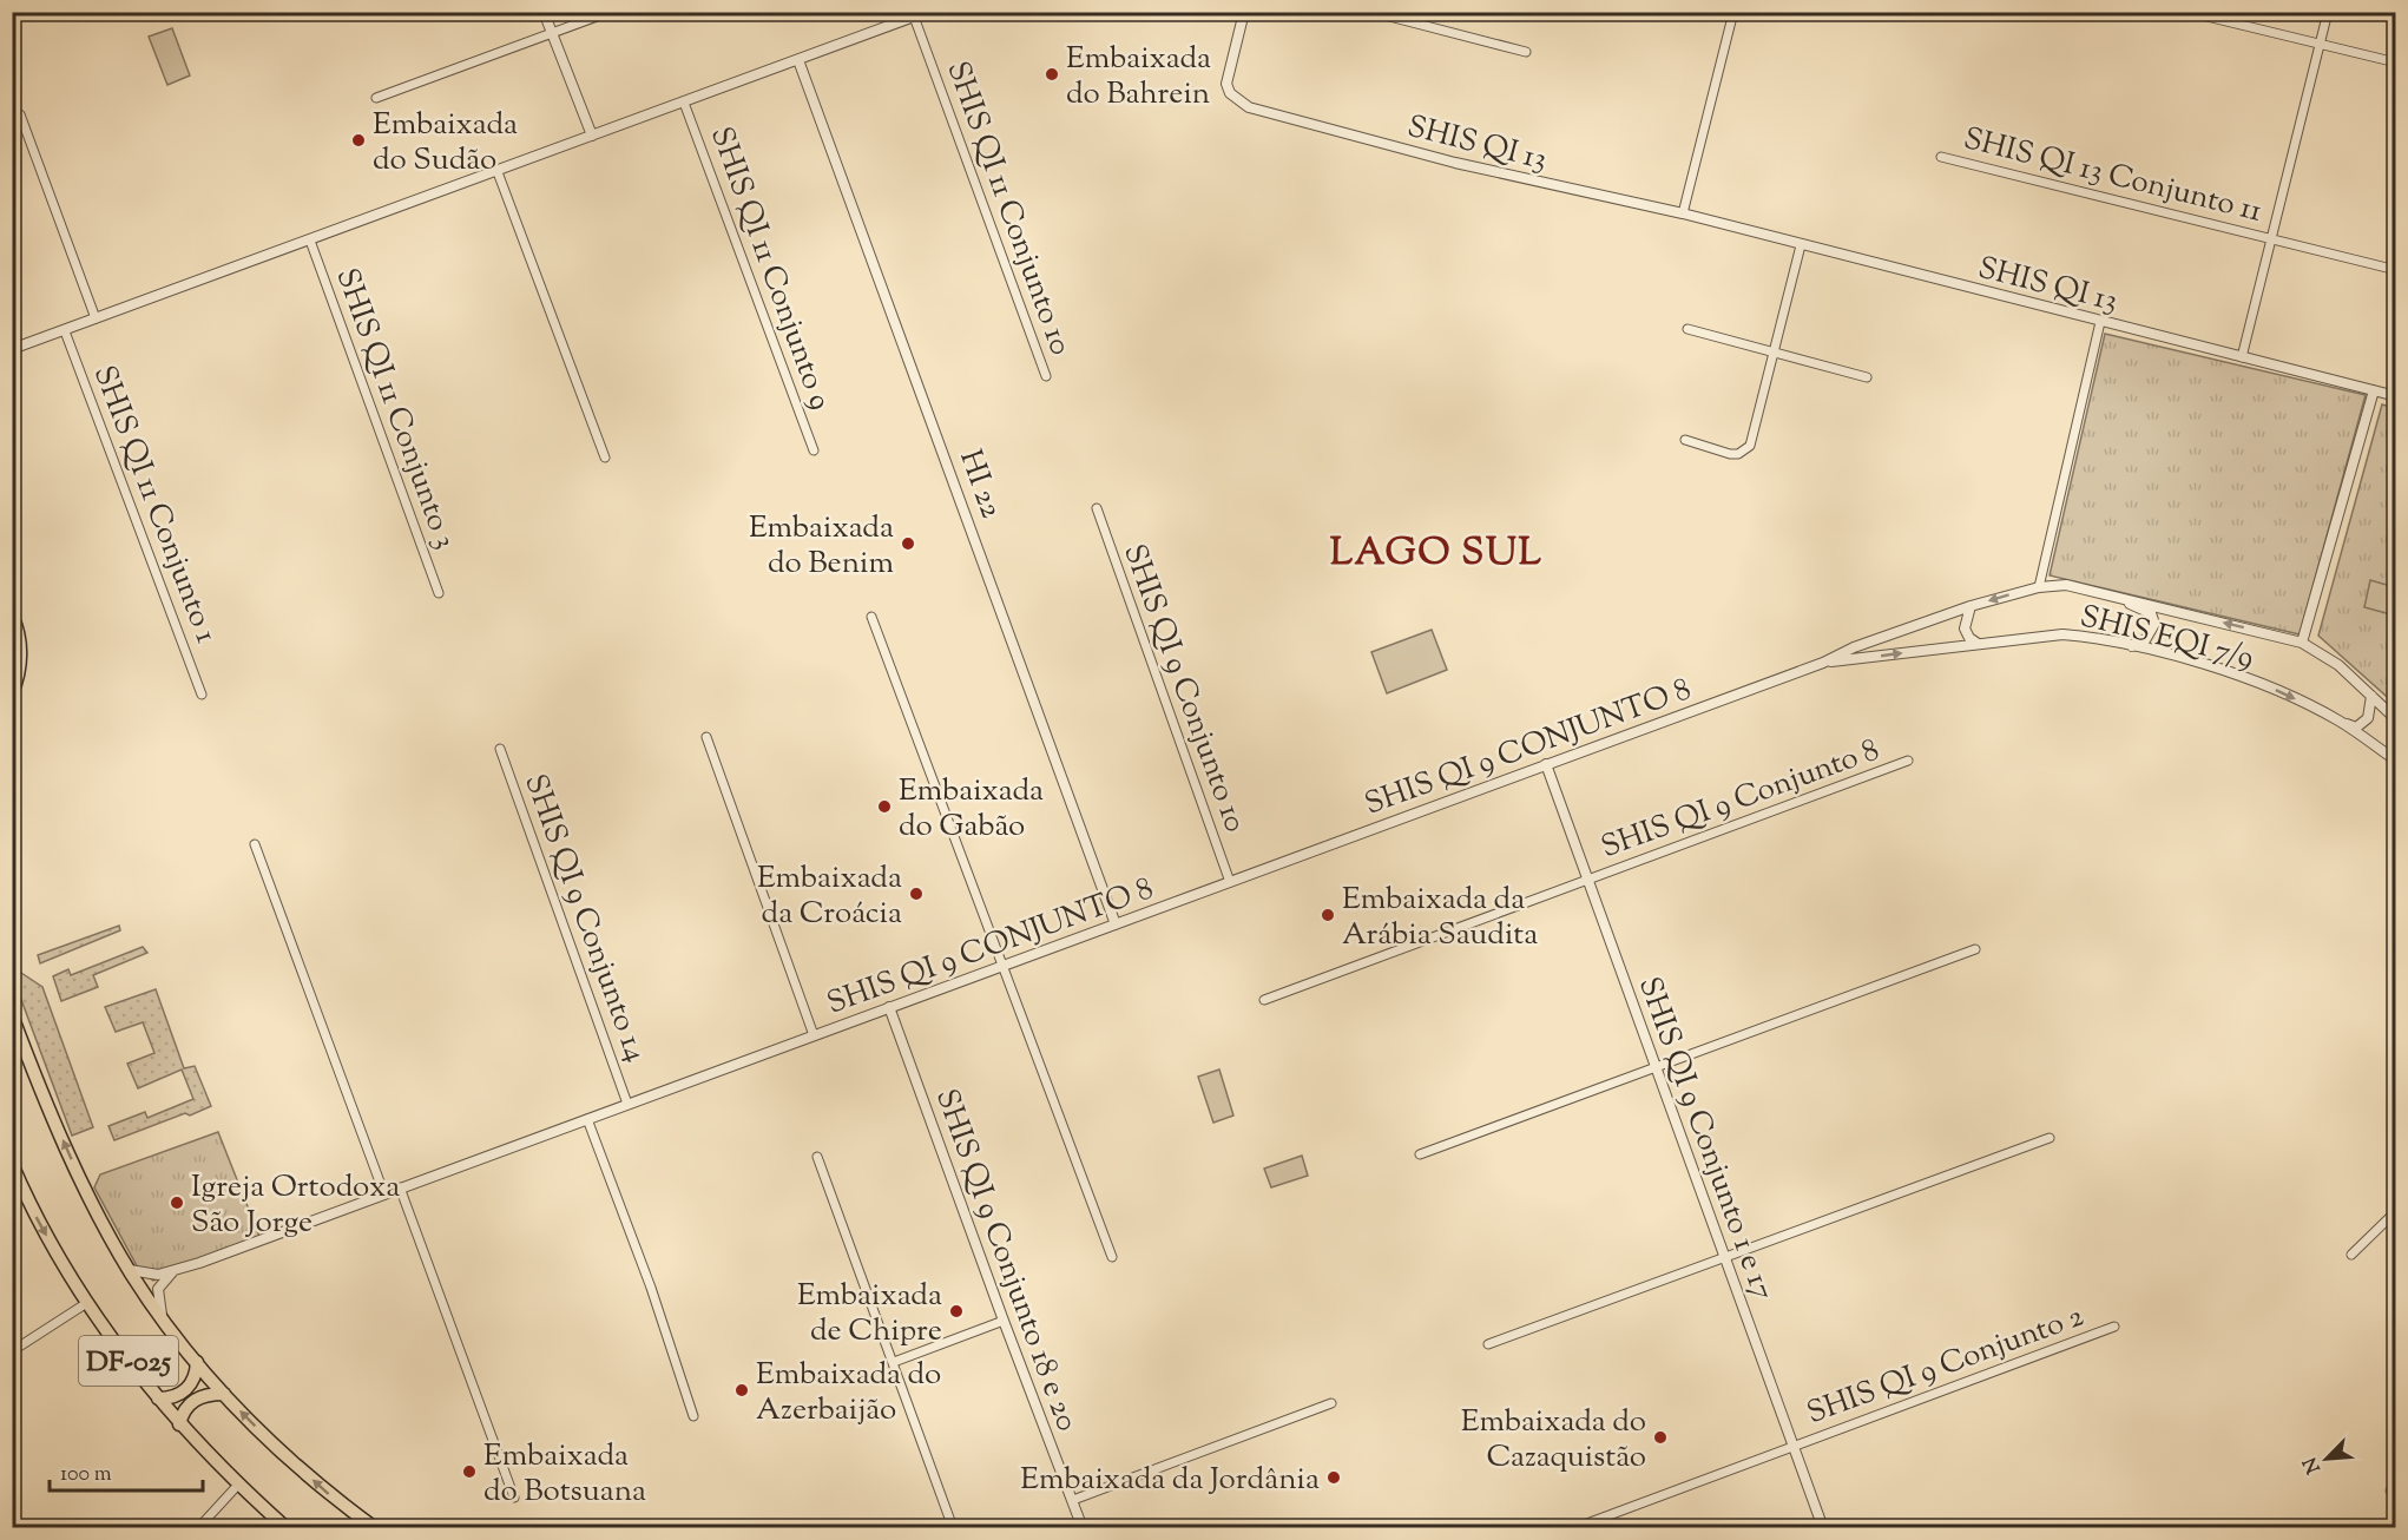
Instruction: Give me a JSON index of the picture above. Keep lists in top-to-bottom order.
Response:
{
  "streets": {
    "main road": ["DF-025"],
    "street": [
      "SHIS QI 13",
      "SHIS QI 13 Conjunto 11",
      "SHIS QI 11 Conjunto 10",
      "SHIS QI 11 Conjunto 9",
      "SHIS QI 11 Conjunto 3",
      "HI 22",
      "SHIS QI 11 Conjunto 1",
      "SHIS EQI 7/9",
      "SHIS QI 9 Conjunto 10",
      "SHIS QI 9 CONJUNTO 8",
      "SHIS QI 9 Conjunto 8",
      "SHIS QI 9 Conjunto 14",
      "SHIS QI 9 Conjunto 1 e 17",
      "SHIS QI 9 Conjunto 18 e 20",
      "SHIS QI 9 Conjunto 2"
    ]
  },
  "crossings": [
    ["HI 22", "SHIS QI 9 CONJUNTO 8"],
    ["SHIS EQI 7/9", "SHIS QI 9 CONJUNTO 8"],
    ["SHIS QI 9 Conjunto 10", "SHIS QI 9 CONJUNTO 8"],
    ["SHIS QI 9 CONJUNTO 8", "SHIS QI 9 Conjunto 14"],
    ["SHIS QI 9 CONJUNTO 8", "SHIS QI 9 Conjunto 1 e 17"],
    ["SHIS QI 9 CONJUNTO 8", "SHIS QI 9 Conjunto 18 e 20"],
    ["SHIS QI 9 CONJUNTO 8", "DF-025"],
    ["SHIS QI 9 Conjunto 8", "SHIS QI 9 Conjunto 1 e 17"],
    ["SHIS QI 9 Conjunto 1 e 17", "SHIS QI 9 Conjunto 2"]
  ],
  "districts": ["LAGO SUL"],
  "places": [
    "Embaixada do Bahrein",
    "Embaixada do Sudão",
    "Embaixada do Benim",
    "Embaixada do Gabão",
    "Embaixada da Croácia",
    "Embaixada da Arábia Saudita",
    "Igreja Ortodoxa São Jorge",
    "Embaixada de Chipre",
    "Embaixada do Azerbaijão",
    "Embaixada do Cazaquistão",
    "Embaixada do Botsuana",
    "Embaixada da Jordânia"
  ],
  "scale_bar": "100 m",
  "north": "bottom left"
}
